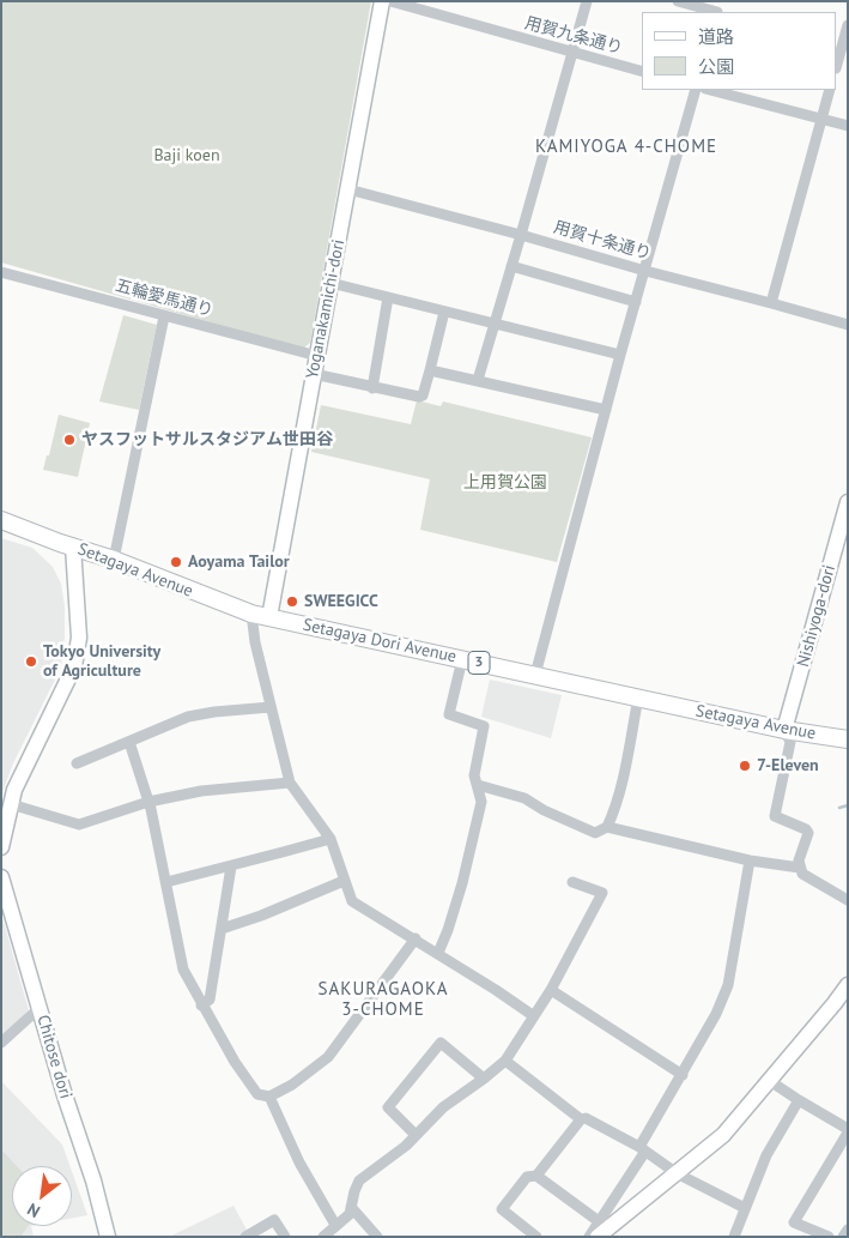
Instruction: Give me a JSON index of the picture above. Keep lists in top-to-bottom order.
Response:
{
  "streets": {
    "main road": ["Setagaya Avenue", "Setagaya Dori Avenue", "3"],
    "street": [
      "用賀九条通り",
      "用賀十条通り",
      "五輪愛馬通り",
      "Yoganakamichi-dori",
      "Nishiyoga-dori",
      "Chitose dori"
    ]
  },
  "crossings": [
    ["用賀十条通り", "Yoganakamichi-dori"],
    ["五輪愛馬通り", "Yoganakamichi-dori"],
    ["Yoganakamichi-dori", "Setagaya Avenue"],
    ["Yoganakamichi-dori", "Setagaya Dori Avenue"],
    ["Setagaya Avenue", "Nishiyoga-dori"],
    ["Setagaya Avenue", "Setagaya Dori Avenue"],
    ["Nishiyoga-dori", "Setagaya Dori Avenue"]
  ],
  "districts": ["KAMIYOGA 4-CHOME", "SAKURAGAOKA 3-CHOME"],
  "parks": ["Baji koen", "上用賀公園"],
  "places": [
    "ヤスフットサルスタジアム世田谷",
    "Aoyama Tailor",
    "SWEEGICC",
    "Tokyo University of Agriculture",
    "7-Eleven"
  ],
  "legend": ["道路", "公園"],
  "north": "bottom left"
}
